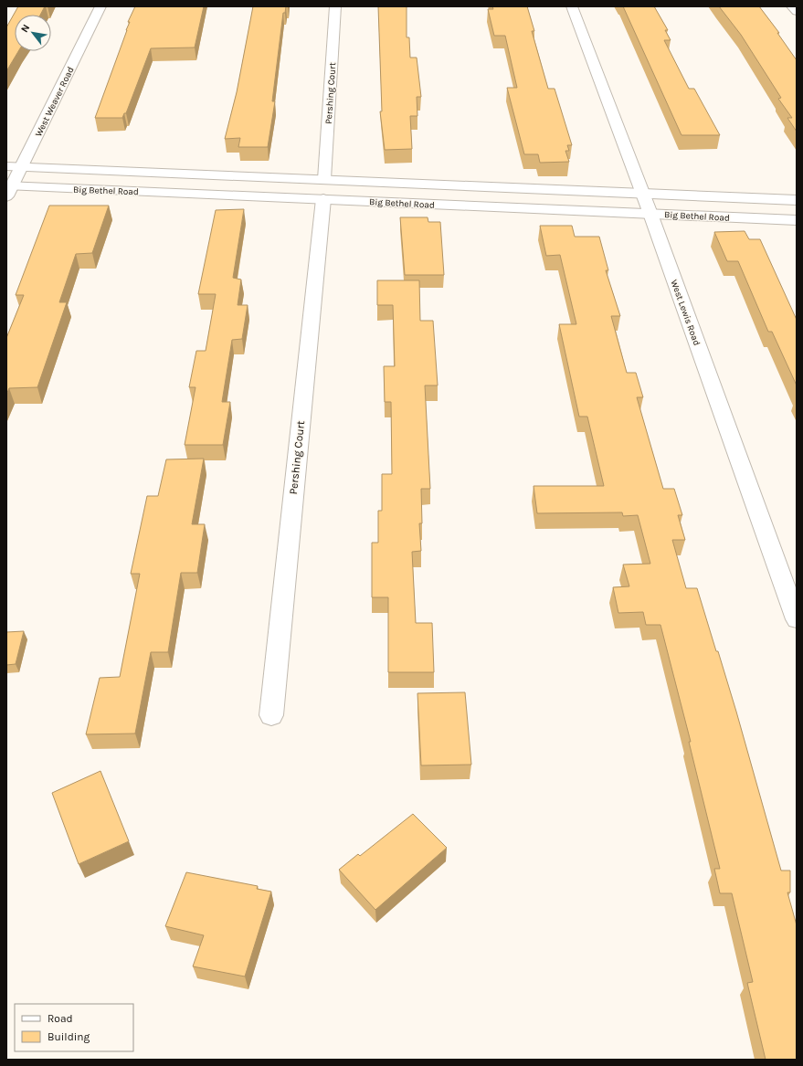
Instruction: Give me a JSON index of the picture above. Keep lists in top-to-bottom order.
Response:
{
  "streets": {
    "street": [
      "Pershing Court",
      "West Weaver Road",
      "Big Bethel Road",
      "West Lewis Road"
    ]
  },
  "crossings": [
    ["Pershing Court", "Big Bethel Road"],
    ["West Weaver Road", "Big Bethel Road"],
    ["Big Bethel Road", "West Lewis Road"]
  ],
  "legend": ["Road", "Building"],
  "north": "top left"
}
